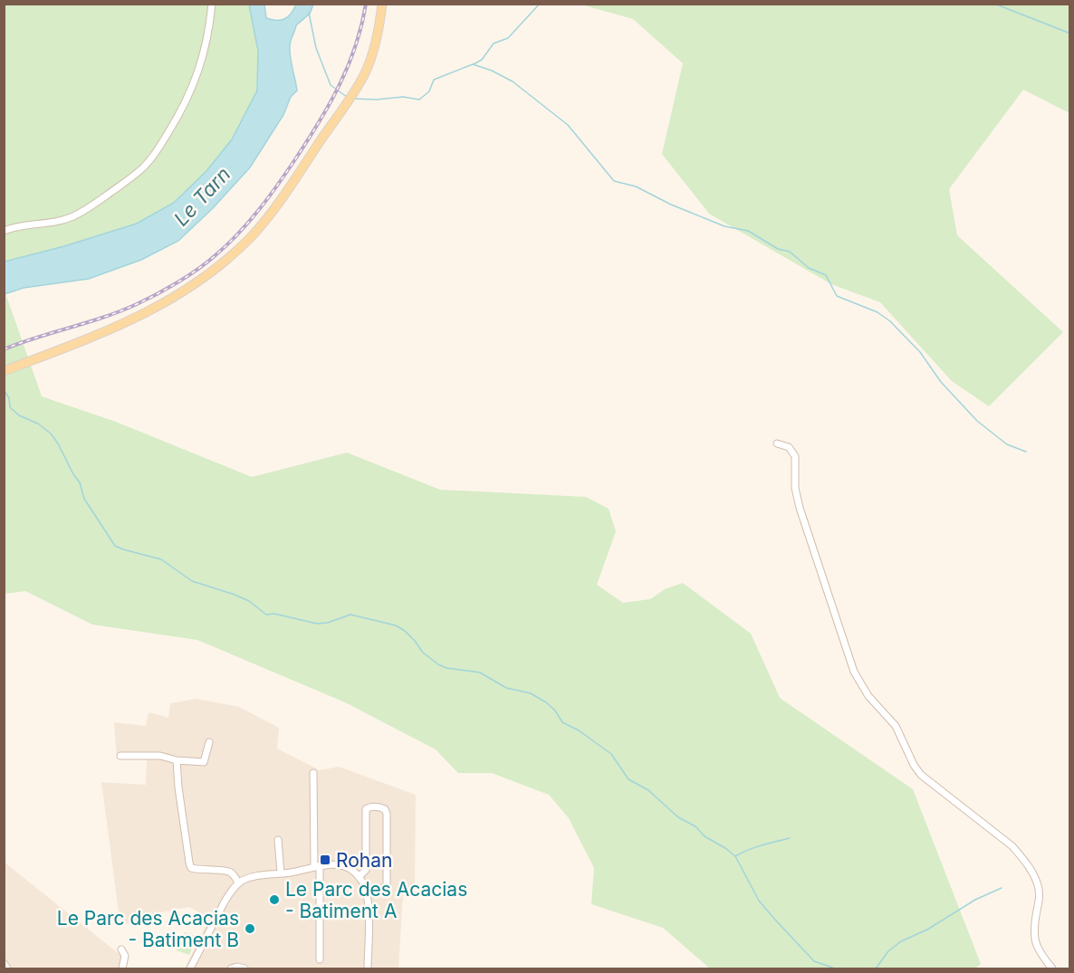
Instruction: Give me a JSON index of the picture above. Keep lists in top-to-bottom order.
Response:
{
  "water": ["Le Tarn"],
  "places": {
    "transit": ["Rohan"],
    "other": ["Le Parc des Acacias - Batiment A", "Le Parc des Acacias - Batiment B"]
  }
}
